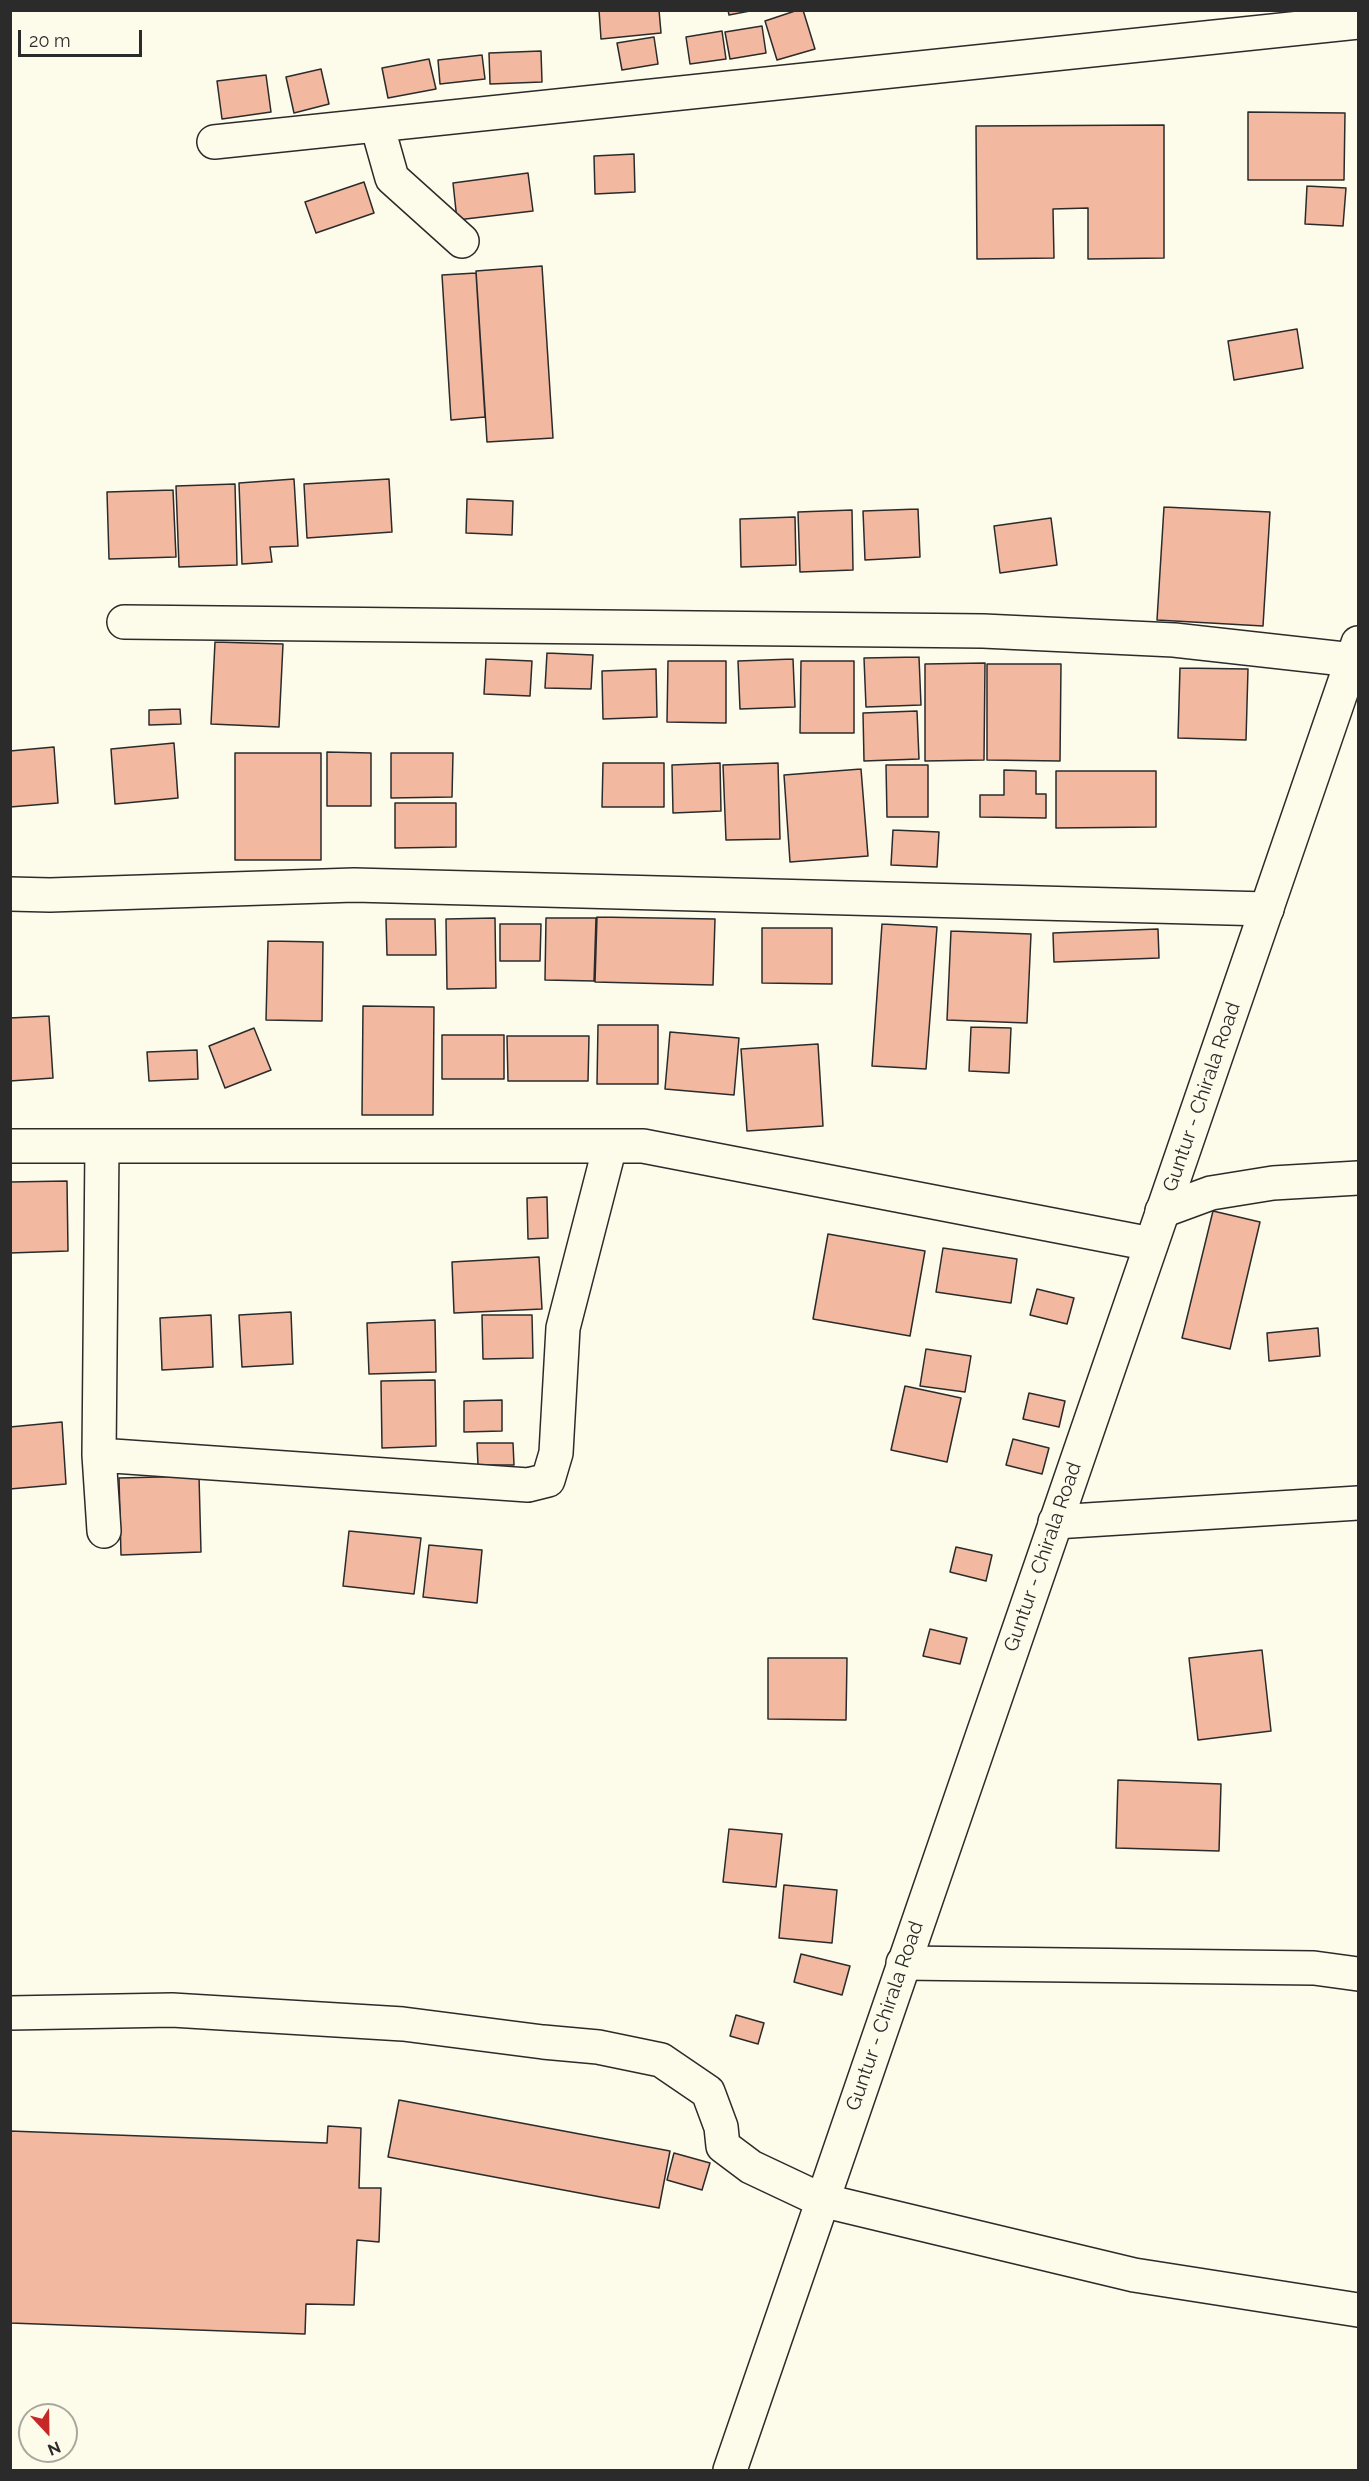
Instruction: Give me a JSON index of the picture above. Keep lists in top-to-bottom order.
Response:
{
  "streets": {
    "street": ["Guntur - Chirala Road"]
  },
  "scale_bar": "20 m",
  "north": "bottom"
}
